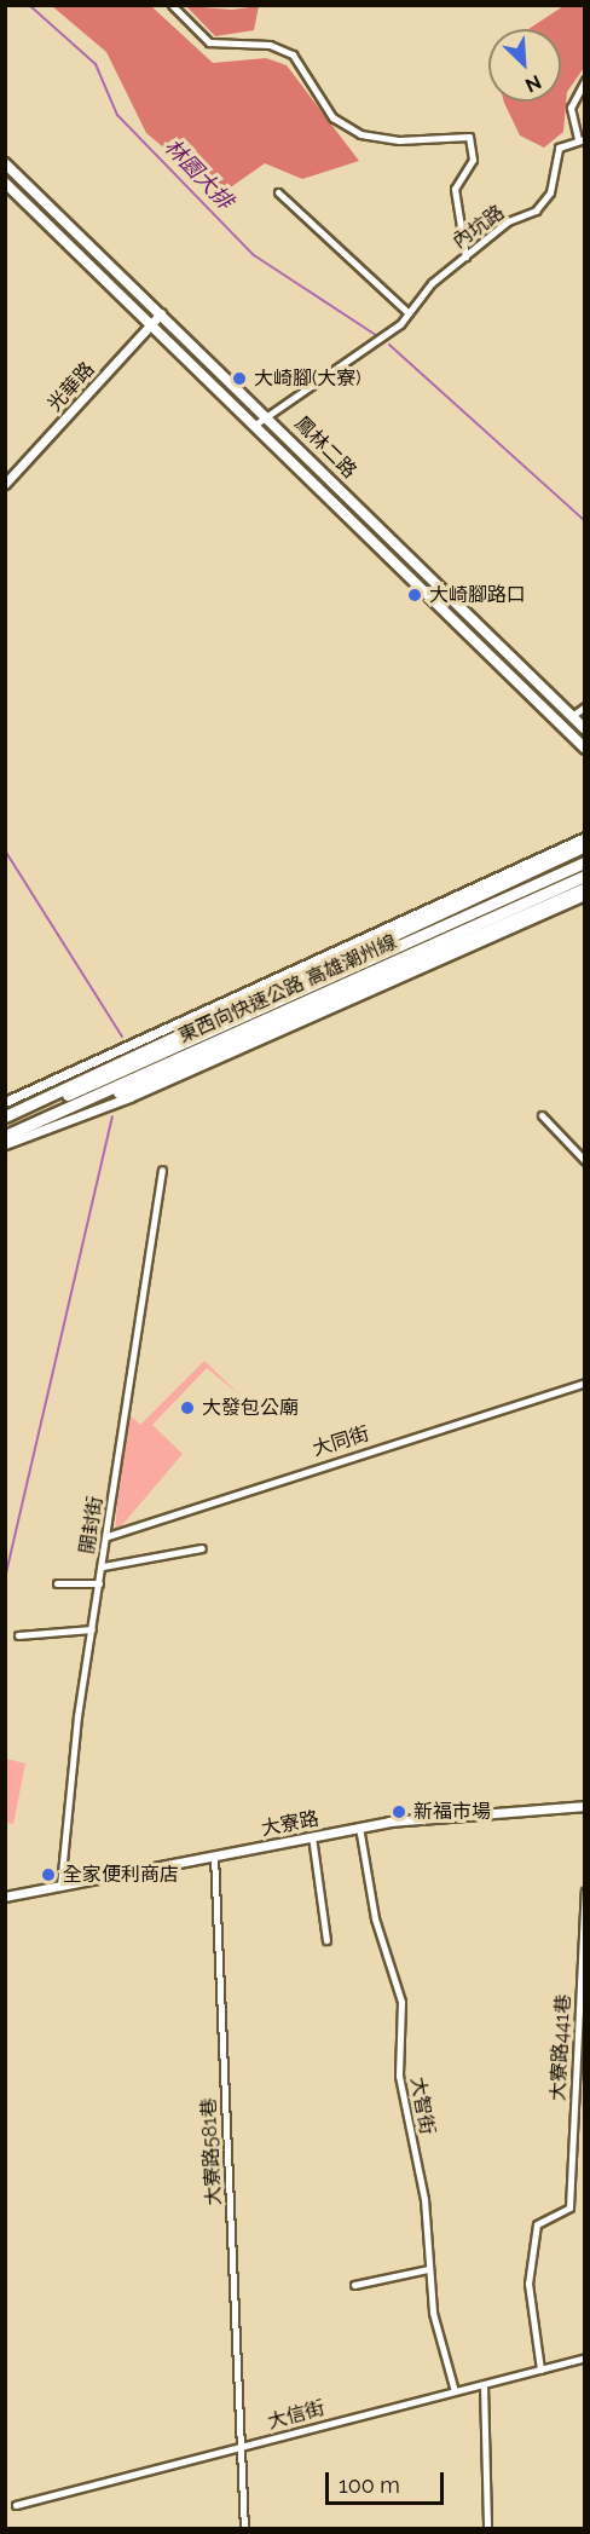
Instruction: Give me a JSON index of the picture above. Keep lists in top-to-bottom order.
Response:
{
  "streets": {
    "highway": ["東西向快速公路 高雄潮州線"],
    "main road": ["光華路", "鳳林二路", "大寮路"],
    "street": [
      "內坑路",
      "大同街",
      "開封街",
      "大寮路441巷",
      "大智街",
      "大寮路581巷",
      "大信街"
    ]
  },
  "crossings": [
    ["內坑路", "鳳林二路"],
    ["光華路", "鳳林二路"],
    ["大同街", "開封街"],
    ["開封街", "大寮路"],
    ["大寮路", "大智街"],
    ["大寮路", "大寮路581巷"],
    ["大寮路441巷", "大信街"],
    ["大智街", "大信街"],
    ["大寮路581巷", "大信街"]
  ],
  "water": ["林園大排"],
  "places": [
    "大崎腳(大寮)",
    "大崎腳路口",
    "大發包公廟",
    "新福市場",
    "全家便利商店"
  ],
  "scale_bar": "100 m",
  "north": "bottom right"
}
